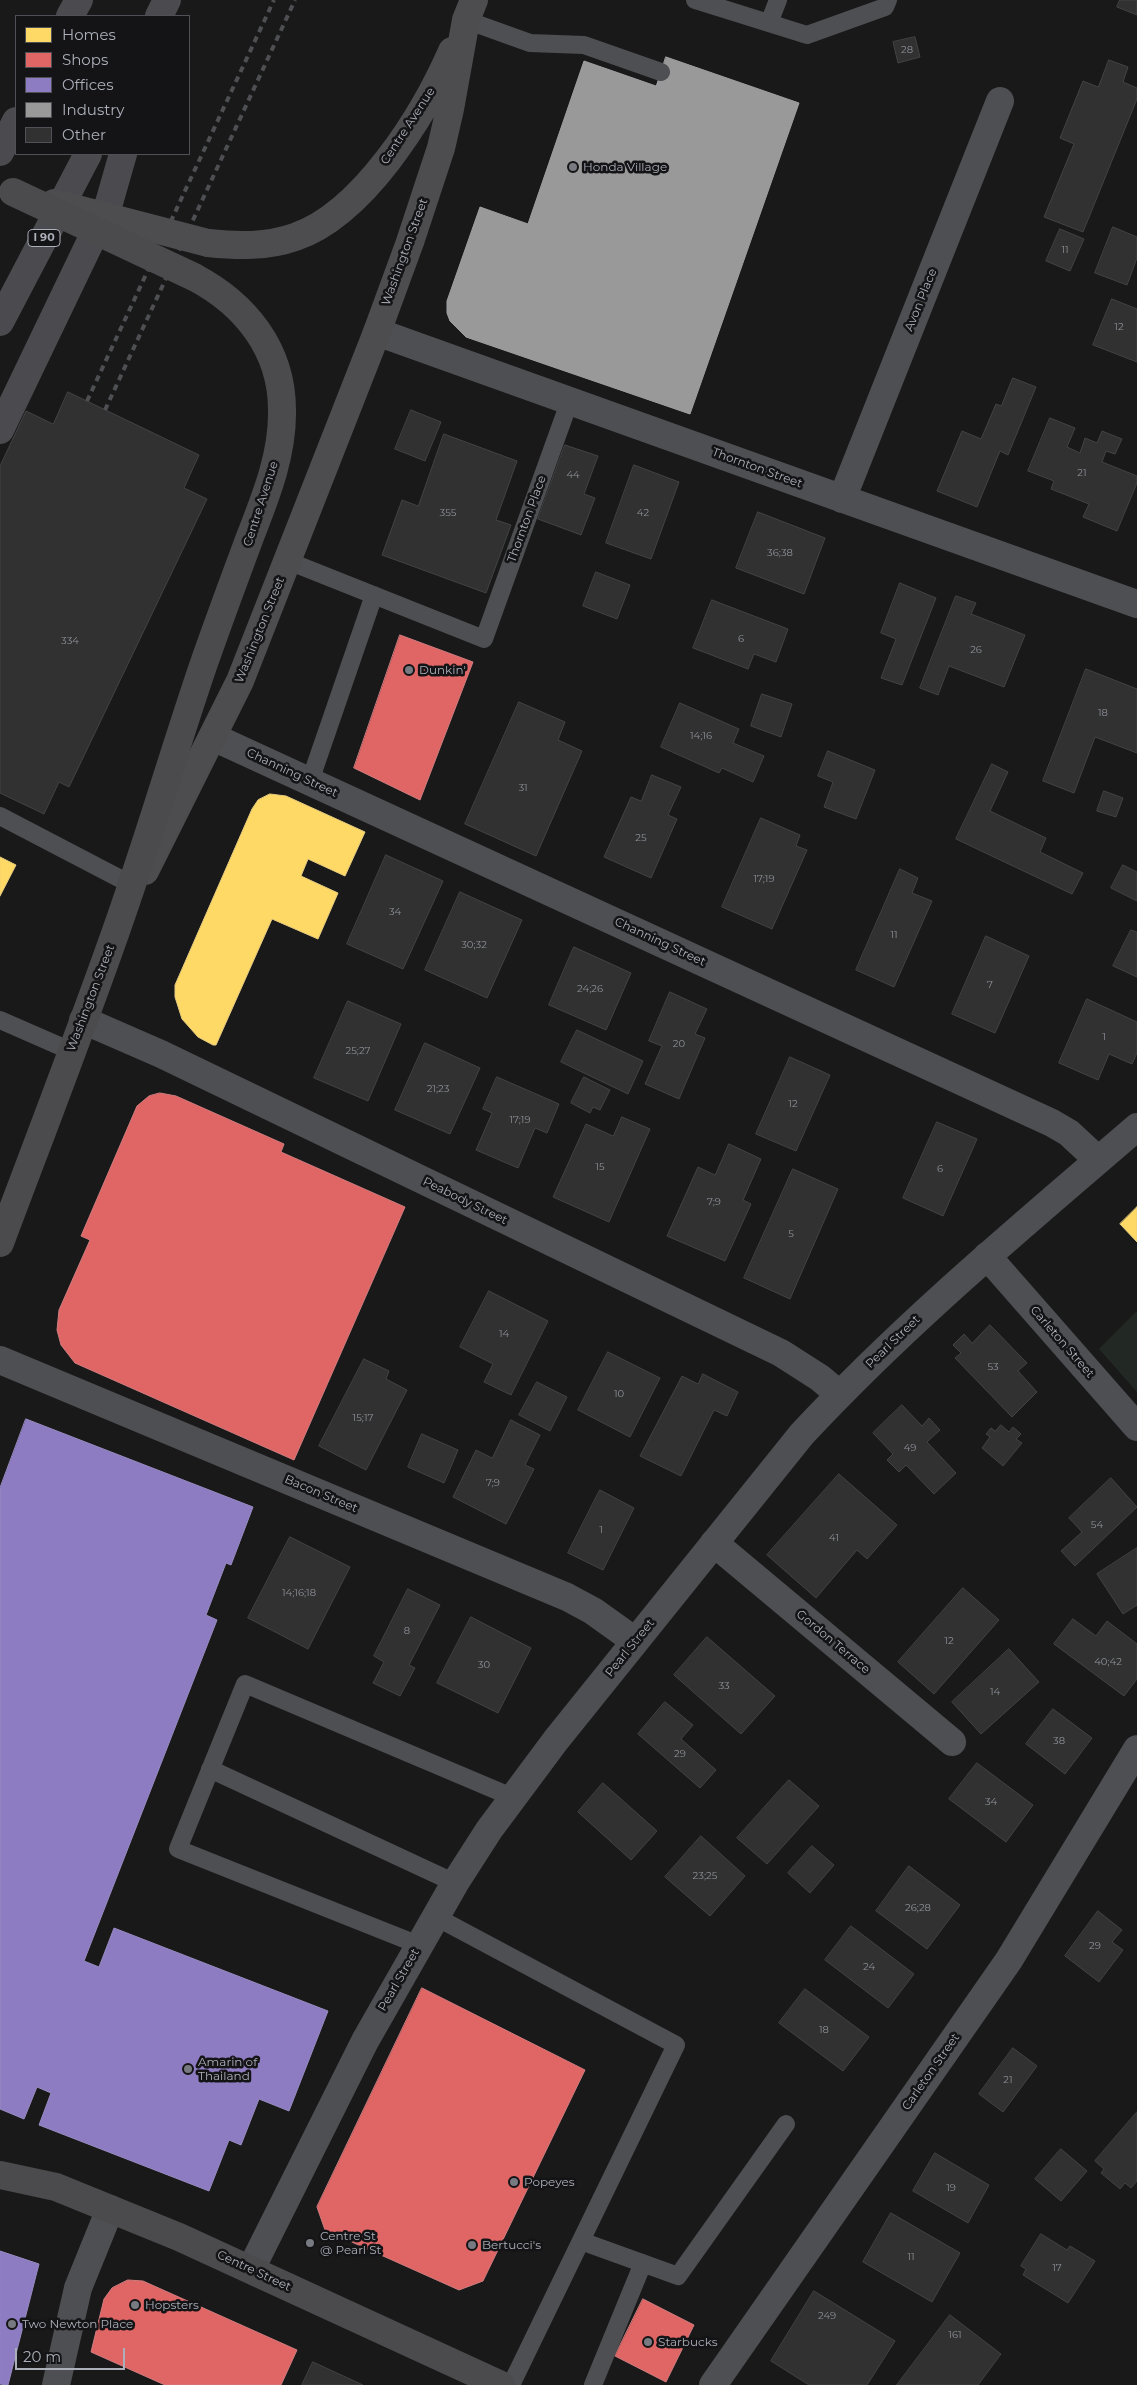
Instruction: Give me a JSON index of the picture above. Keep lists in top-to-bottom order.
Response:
{
  "streets": {
    "highway": ["I 90"],
    "main road": ["Centre Avenue", "Washington Street", "Centre Street"],
    "street": [
      "Avon Place",
      "Thornton Street",
      "Channing Street",
      "Peabody Street",
      "Pearl Street",
      "Carleton Street",
      "Bacon Street",
      "Gordon Terrace"
    ],
    "lane": ["Thornton Place"]
  },
  "crossings": [
    ["Centre Avenue", "Washington Street"],
    ["Washington Street", "Thornton Street"],
    ["Washington Street", "Channing Street"],
    ["Washington Street", "Peabody Street"],
    ["Avon Place", "Thornton Street"],
    ["Thornton Street", "Thornton Place"],
    ["Channing Street", "Pearl Street"],
    ["Peabody Street", "Pearl Street"],
    ["Pearl Street", "Carleton Street"],
    ["Pearl Street", "Bacon Street"],
    ["Pearl Street", "Gordon Terrace"],
    ["Pearl Street", "Centre Street"]
  ],
  "places": [
    "Honda Village",
    "Dunkin'",
    "Amarin of Thailand",
    "Popeyes",
    "Centre St @ Pearl St",
    "Bertucci's",
    "Hopsters",
    "Two Newton Place",
    "Starbucks"
  ],
  "house_numbers": [
    "28",
    "11",
    "12",
    "21",
    "44",
    "355",
    "42",
    "36;38",
    "6",
    "334",
    "26",
    "18",
    "14;16",
    "31",
    "25",
    "17;19",
    "34",
    "11",
    "30;32",
    "7",
    "24;26",
    "1",
    "20",
    "25;27",
    "21;23",
    "12",
    "17;19",
    "15",
    "6",
    "7;9",
    "5",
    "14",
    "53",
    "10",
    "15;17",
    "49",
    "7;9",
    "54",
    "1",
    "41",
    "14;16;18",
    "8",
    "12",
    "40;42",
    "30",
    "33",
    "14",
    "38",
    "29",
    "34",
    "23;25",
    "26;28",
    "29",
    "24",
    "18",
    "21",
    "19",
    "11",
    "17",
    "249",
    "161"
  ],
  "legend": [
    "Homes",
    "Shops",
    "Offices",
    "Industry",
    "Other"
  ],
  "scale_bar": "20 m"
}
